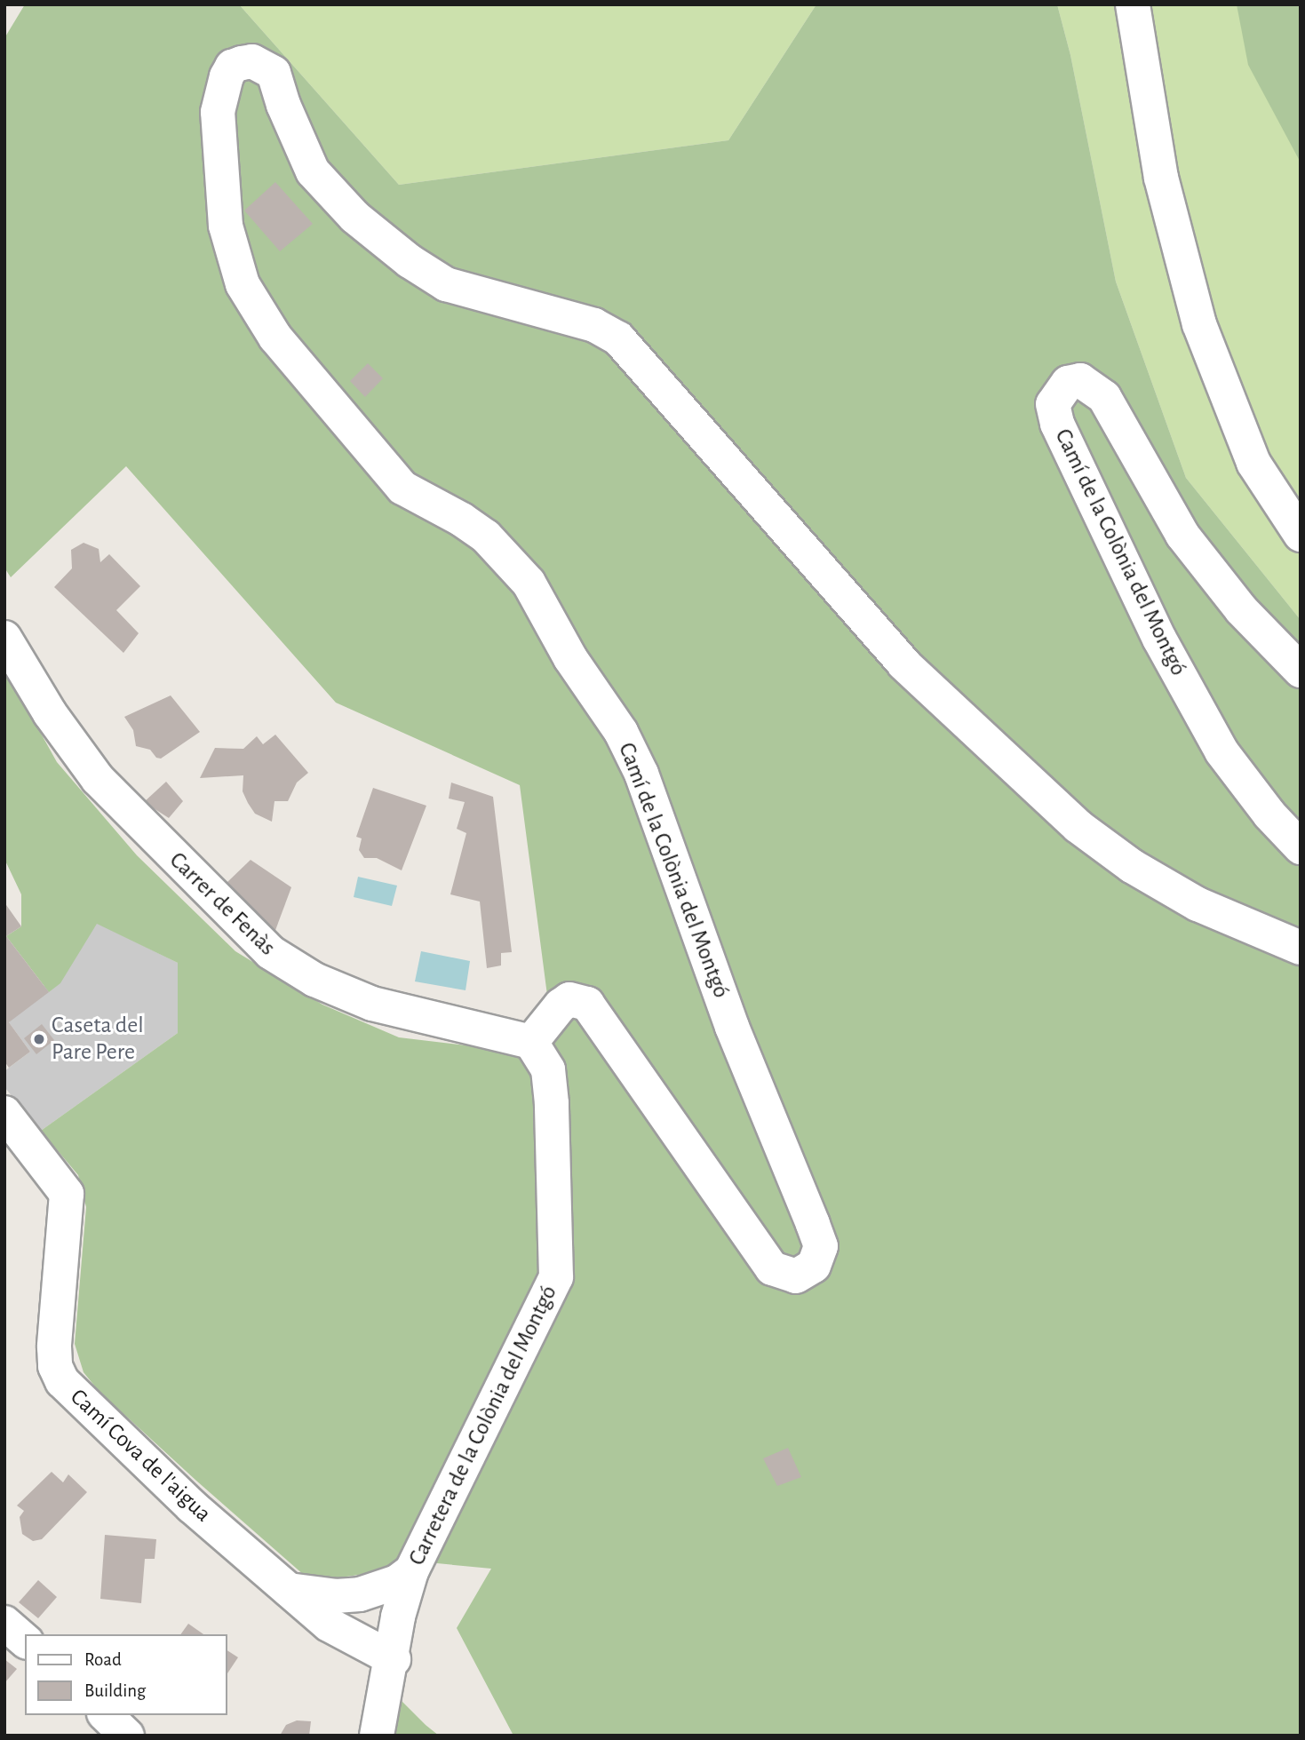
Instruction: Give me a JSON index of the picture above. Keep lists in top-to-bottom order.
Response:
{
  "streets": {
    "street": [
      "Camí de la Colònia del Montgó",
      "Carrer de Fenàs",
      "Carretera de la Colònia del Montgó",
      "Camí Cova de l'aigua"
    ]
  },
  "crossings": [
    ["Camí de la Colònia del Montgó", "Carrer de Fenàs"],
    ["Camí de la Colònia del Montgó", "Carretera de la Colònia del Montgó"],
    ["Carrer de Fenàs", "Carretera de la Colònia del Montgó"],
    ["Carretera de la Colònia del Montgó", "Camí Cova de l'aigua"]
  ],
  "places": ["Caseta del Pare Pere"],
  "legend": ["Road", "Building"]
}
